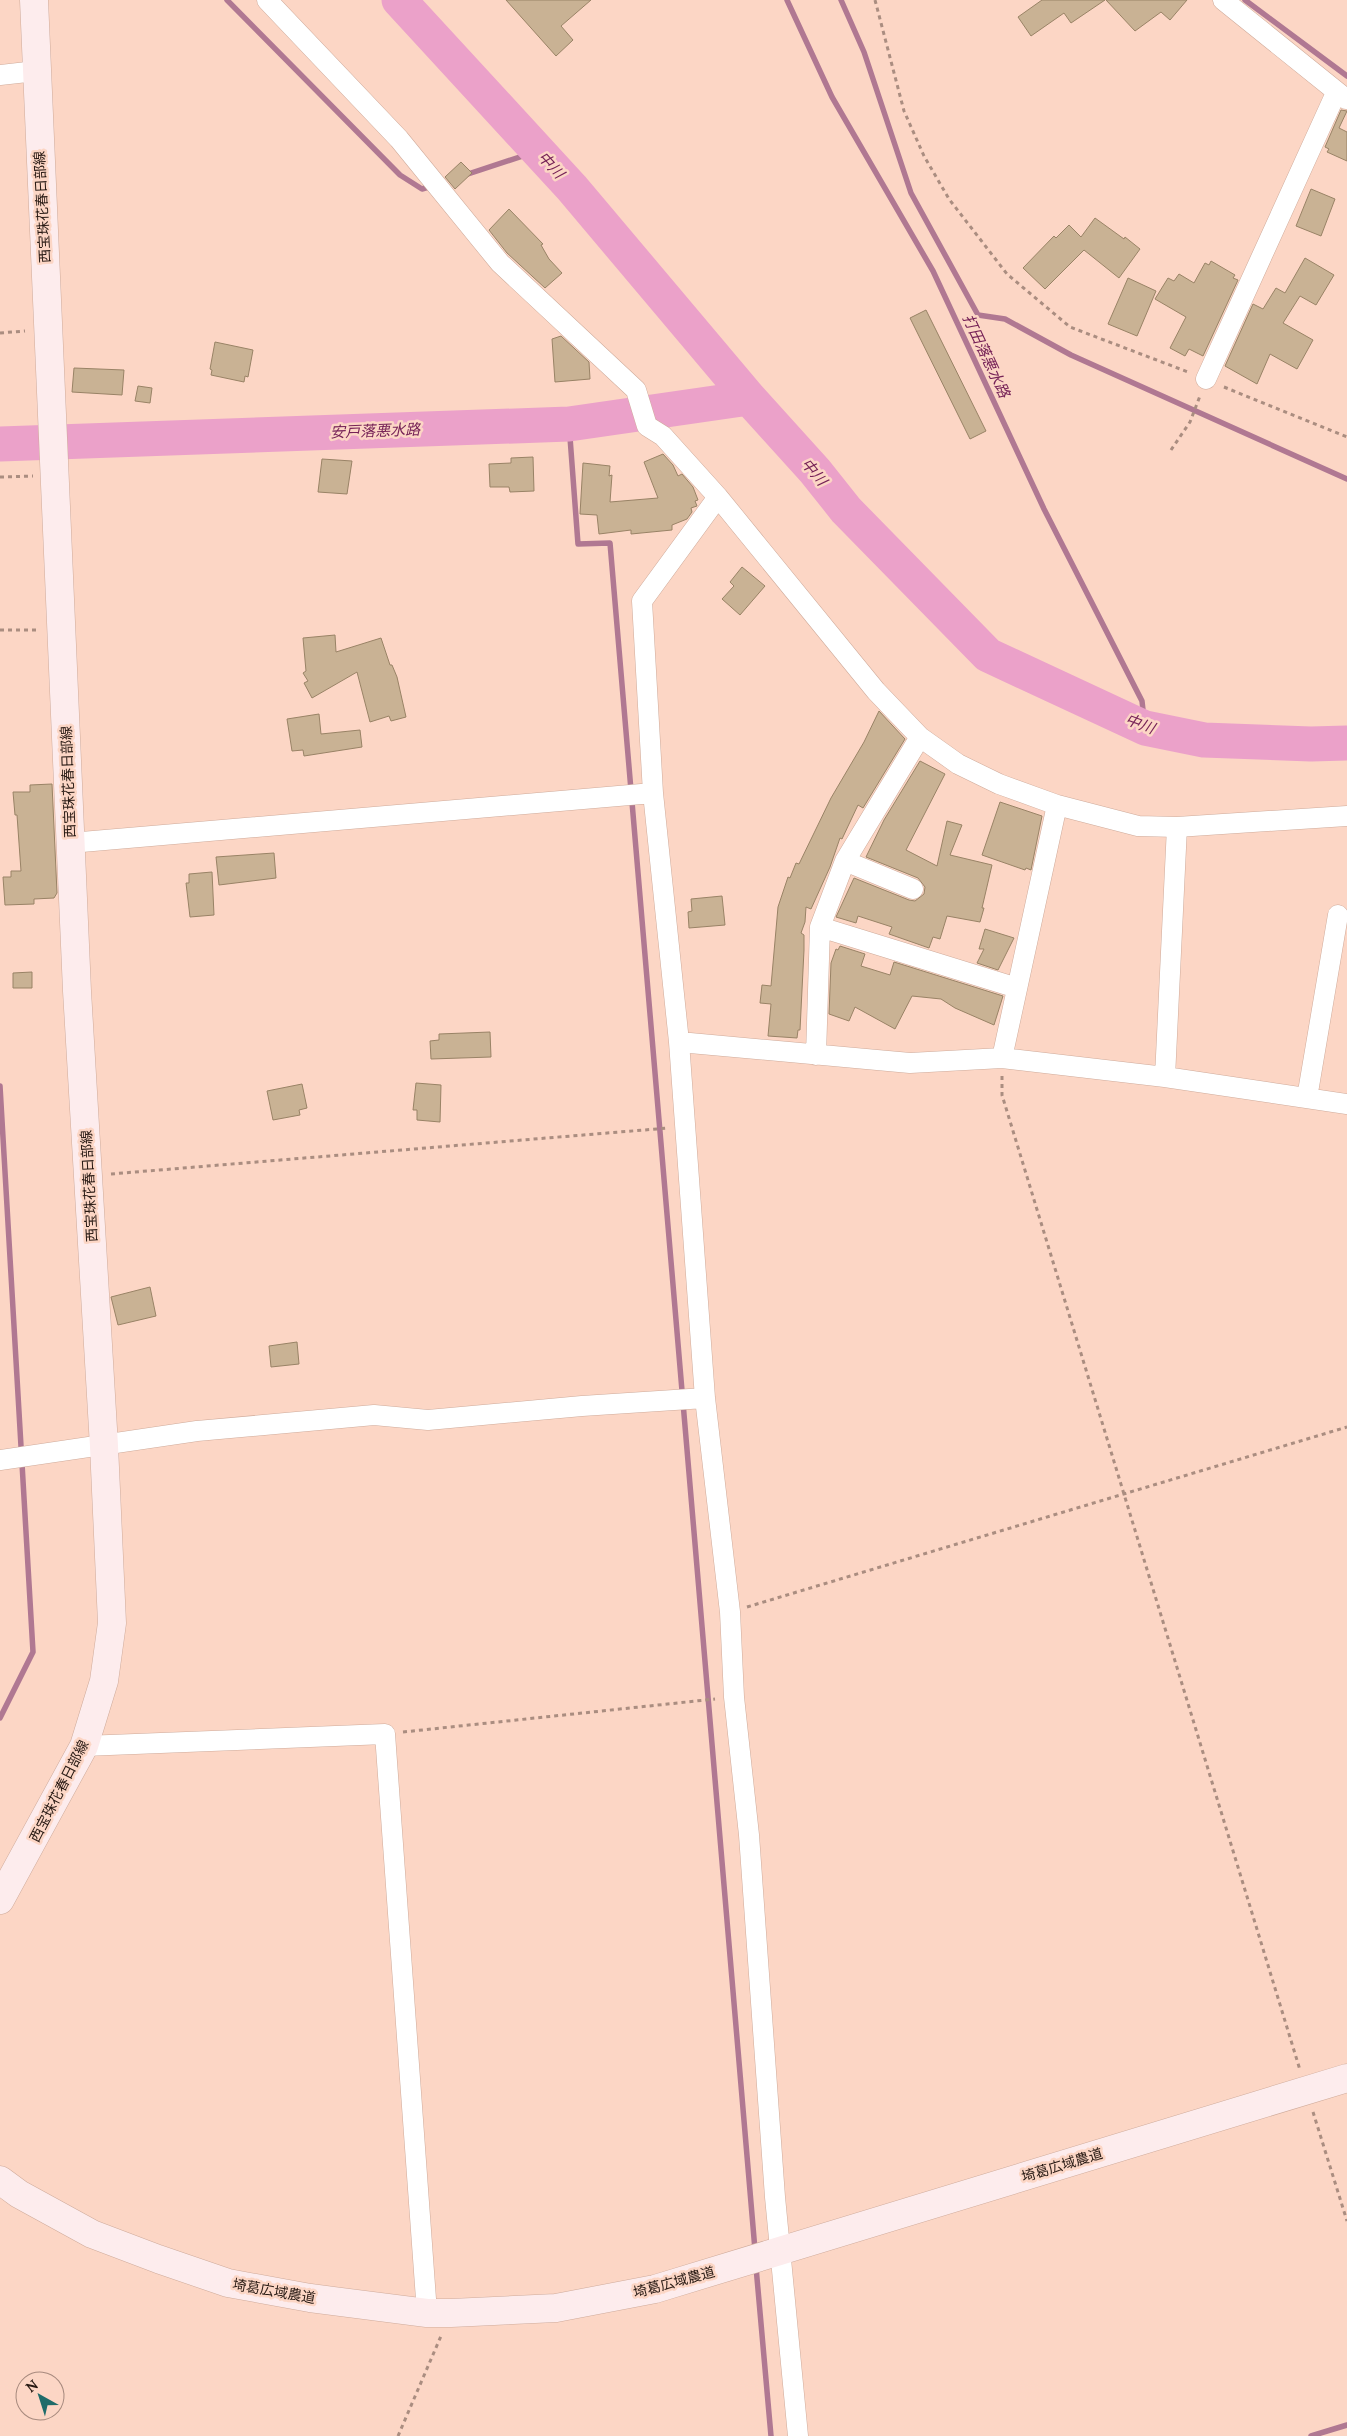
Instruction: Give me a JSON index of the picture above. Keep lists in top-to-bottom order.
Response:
{
  "streets": {
    "main road": ["西宝珠花春日部線", "埼葛広域農道"]
  },
  "water": ["中川", "打田落悪水路", "安戸落悪水路"],
  "north": "top left"
}
